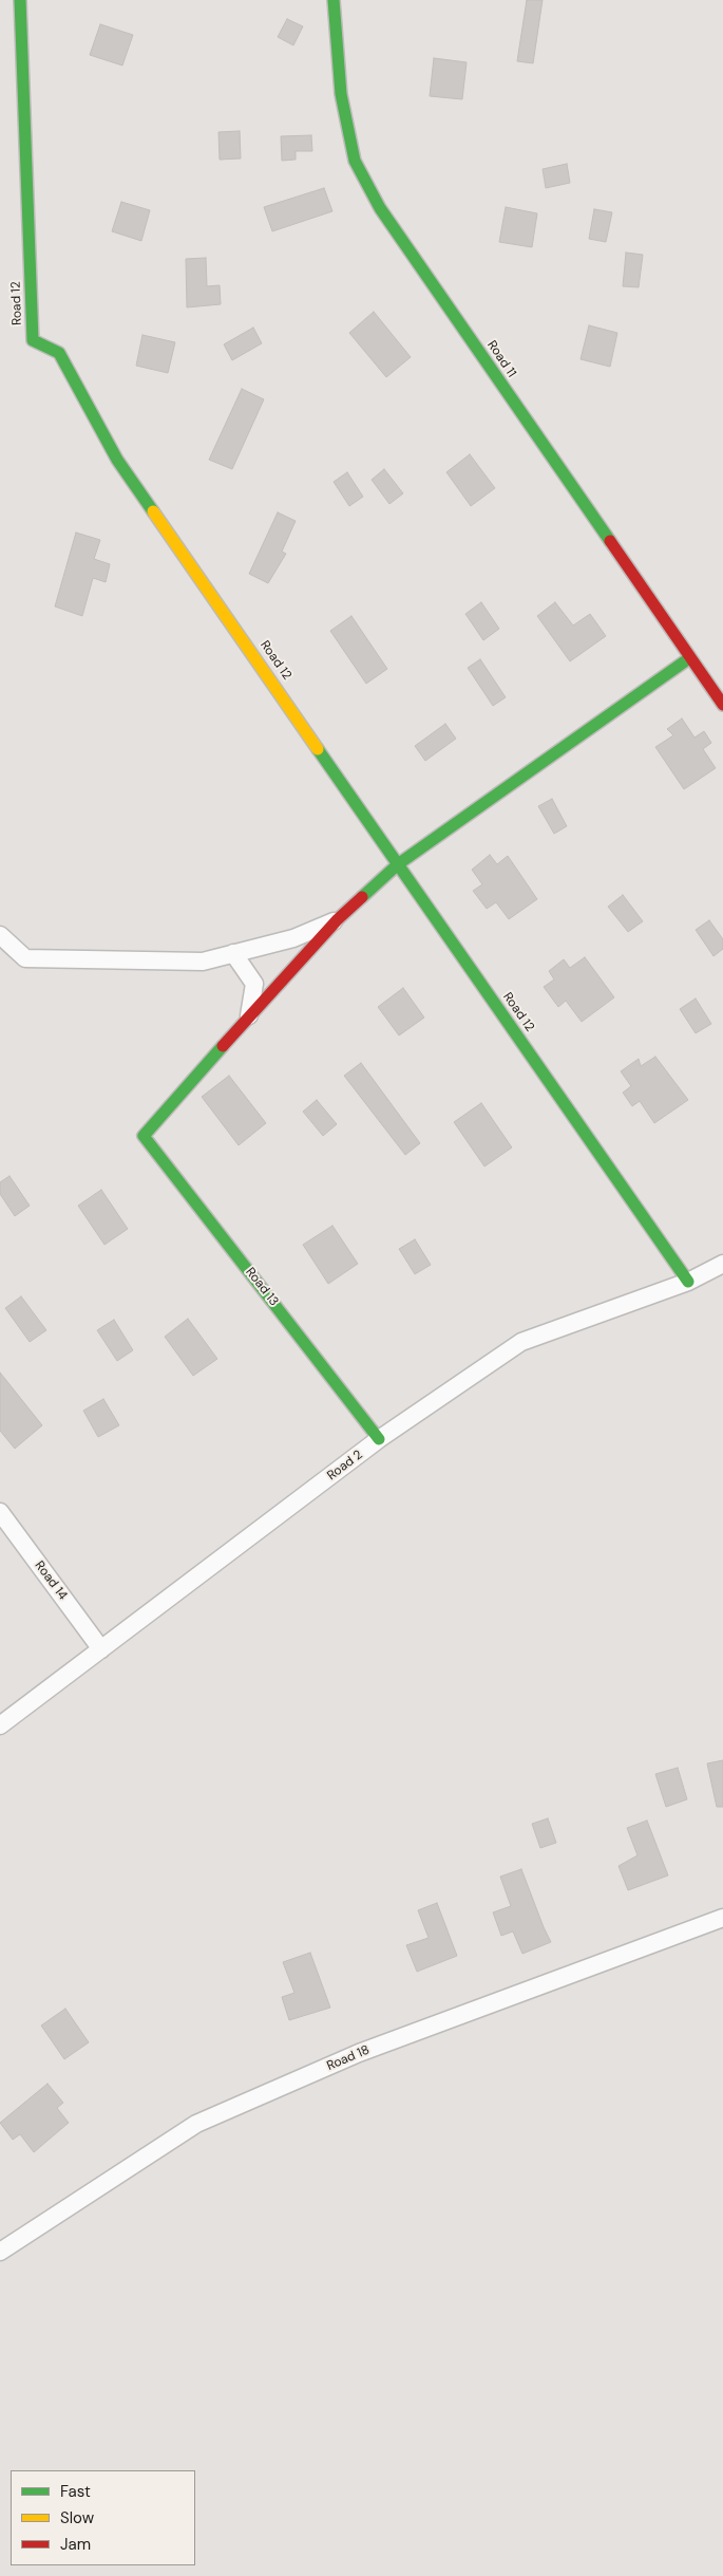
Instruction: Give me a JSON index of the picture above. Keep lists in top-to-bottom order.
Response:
{
  "streets": {
    "street": [
      "Road 12",
      "Road 11",
      "Road 13",
      "Road 2",
      "Road 14",
      "Road 18"
    ]
  },
  "crossings": [
    ["Road 12", "Road 2"],
    ["Road 13", "Road 2"],
    ["Road 2", "Road 14"]
  ],
  "legend": ["Fast", "Slow", "Jam"]
}
